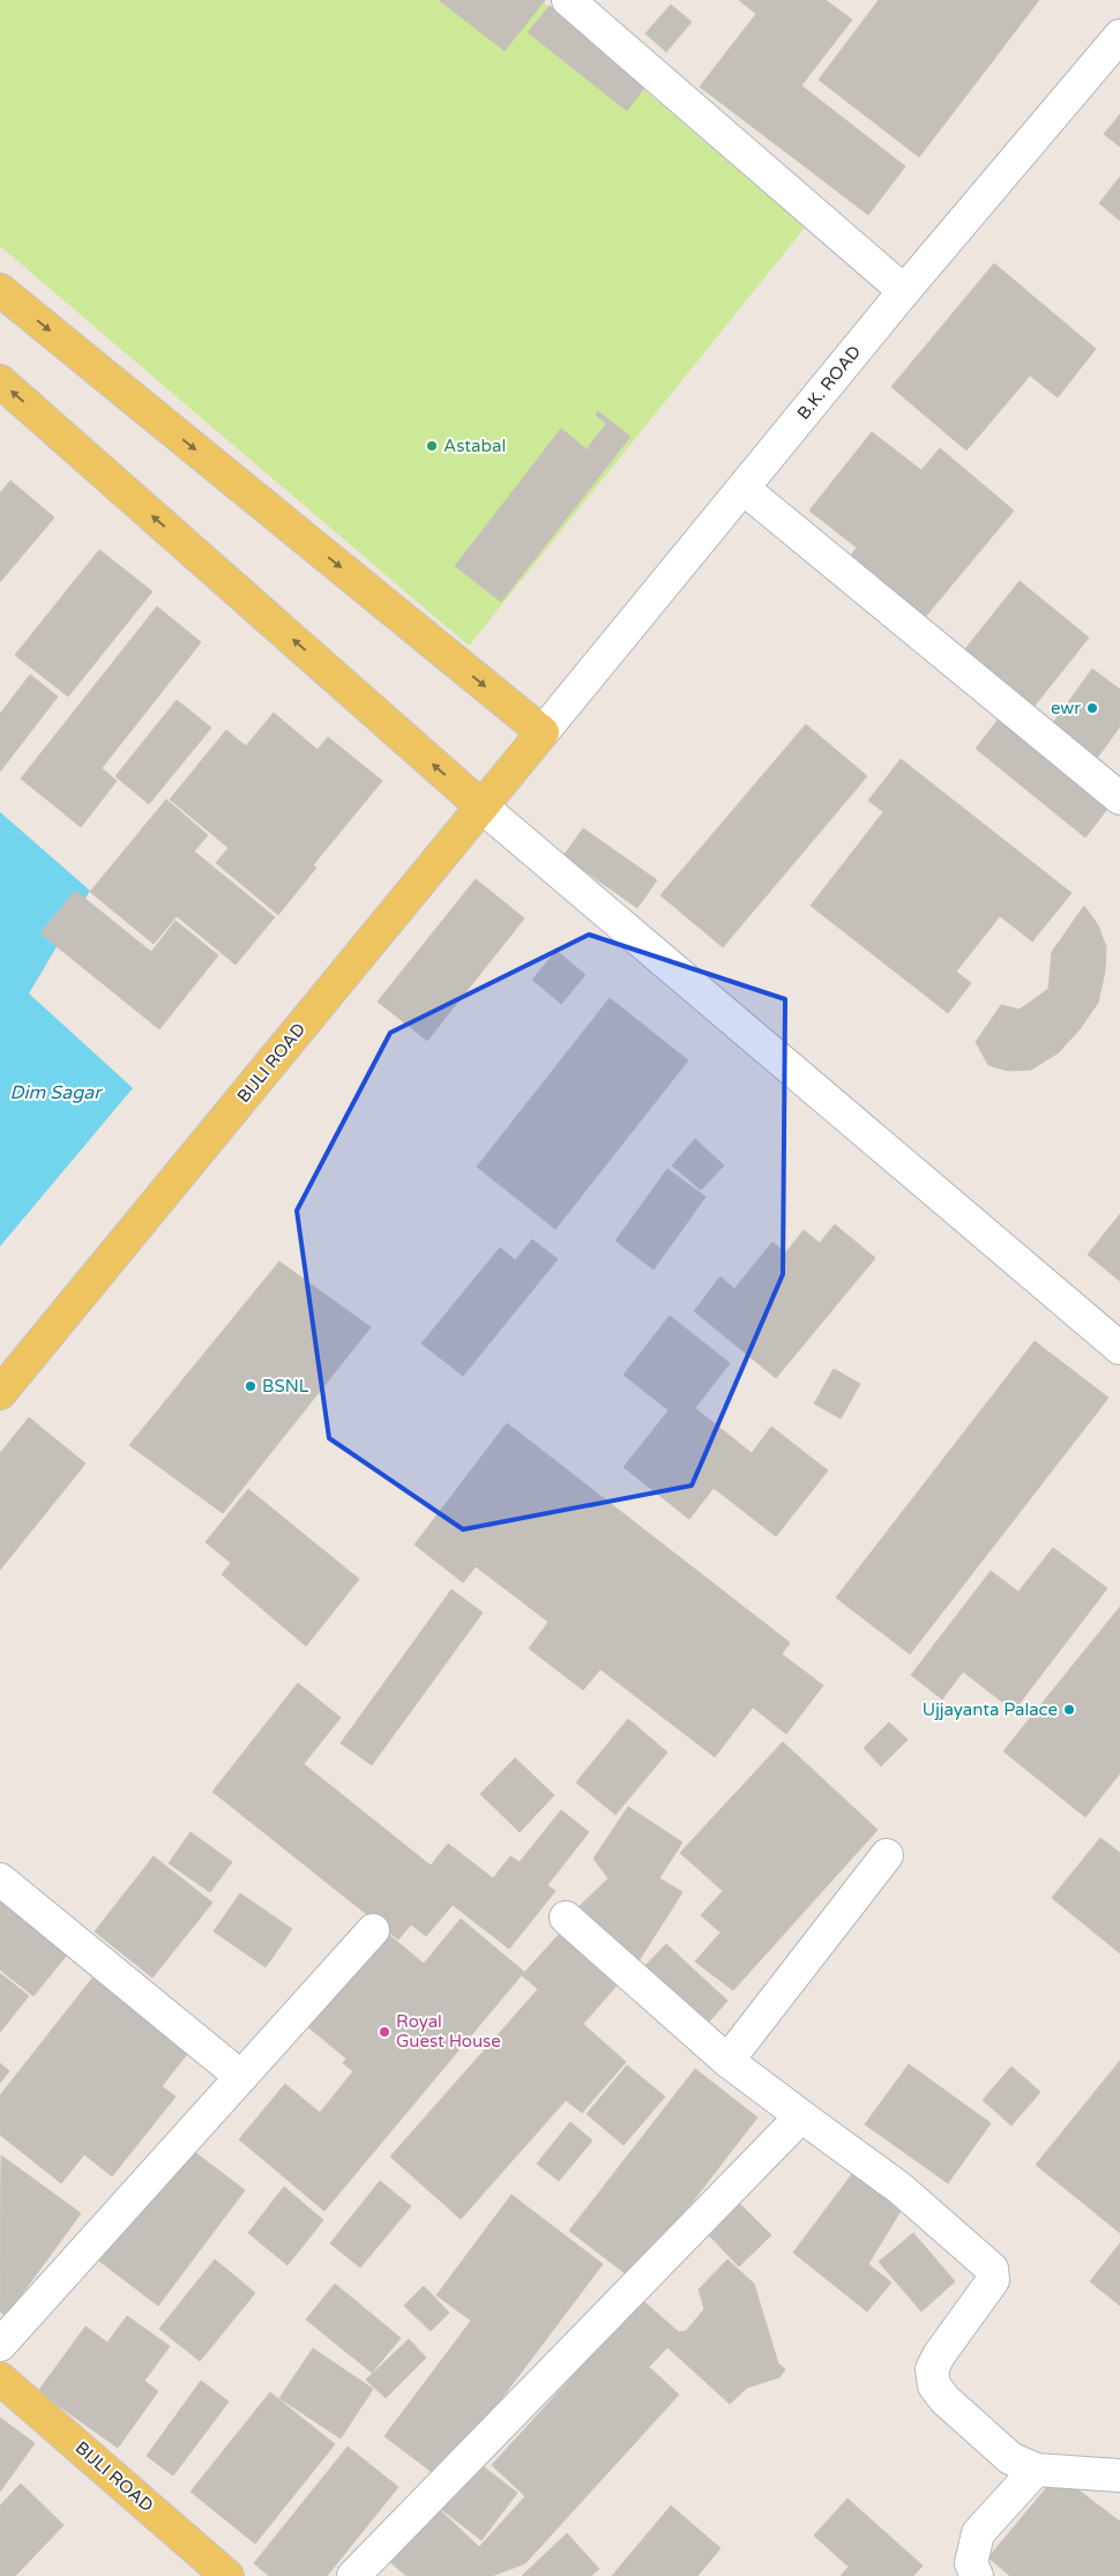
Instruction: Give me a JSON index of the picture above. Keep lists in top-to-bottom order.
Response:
{
  "streets": {
    "main road": ["BIJLI ROAD"],
    "street": ["B.K. ROAD"]
  },
  "crossings": [
    ["B.K. ROAD", "BIJLI ROAD"]
  ],
  "water": ["Dim Sagar"],
  "places": [
    "Astabal",
    "ewr",
    "BSNL",
    "Ujjayanta Palace",
    "Royal Guest House"
  ]
}
